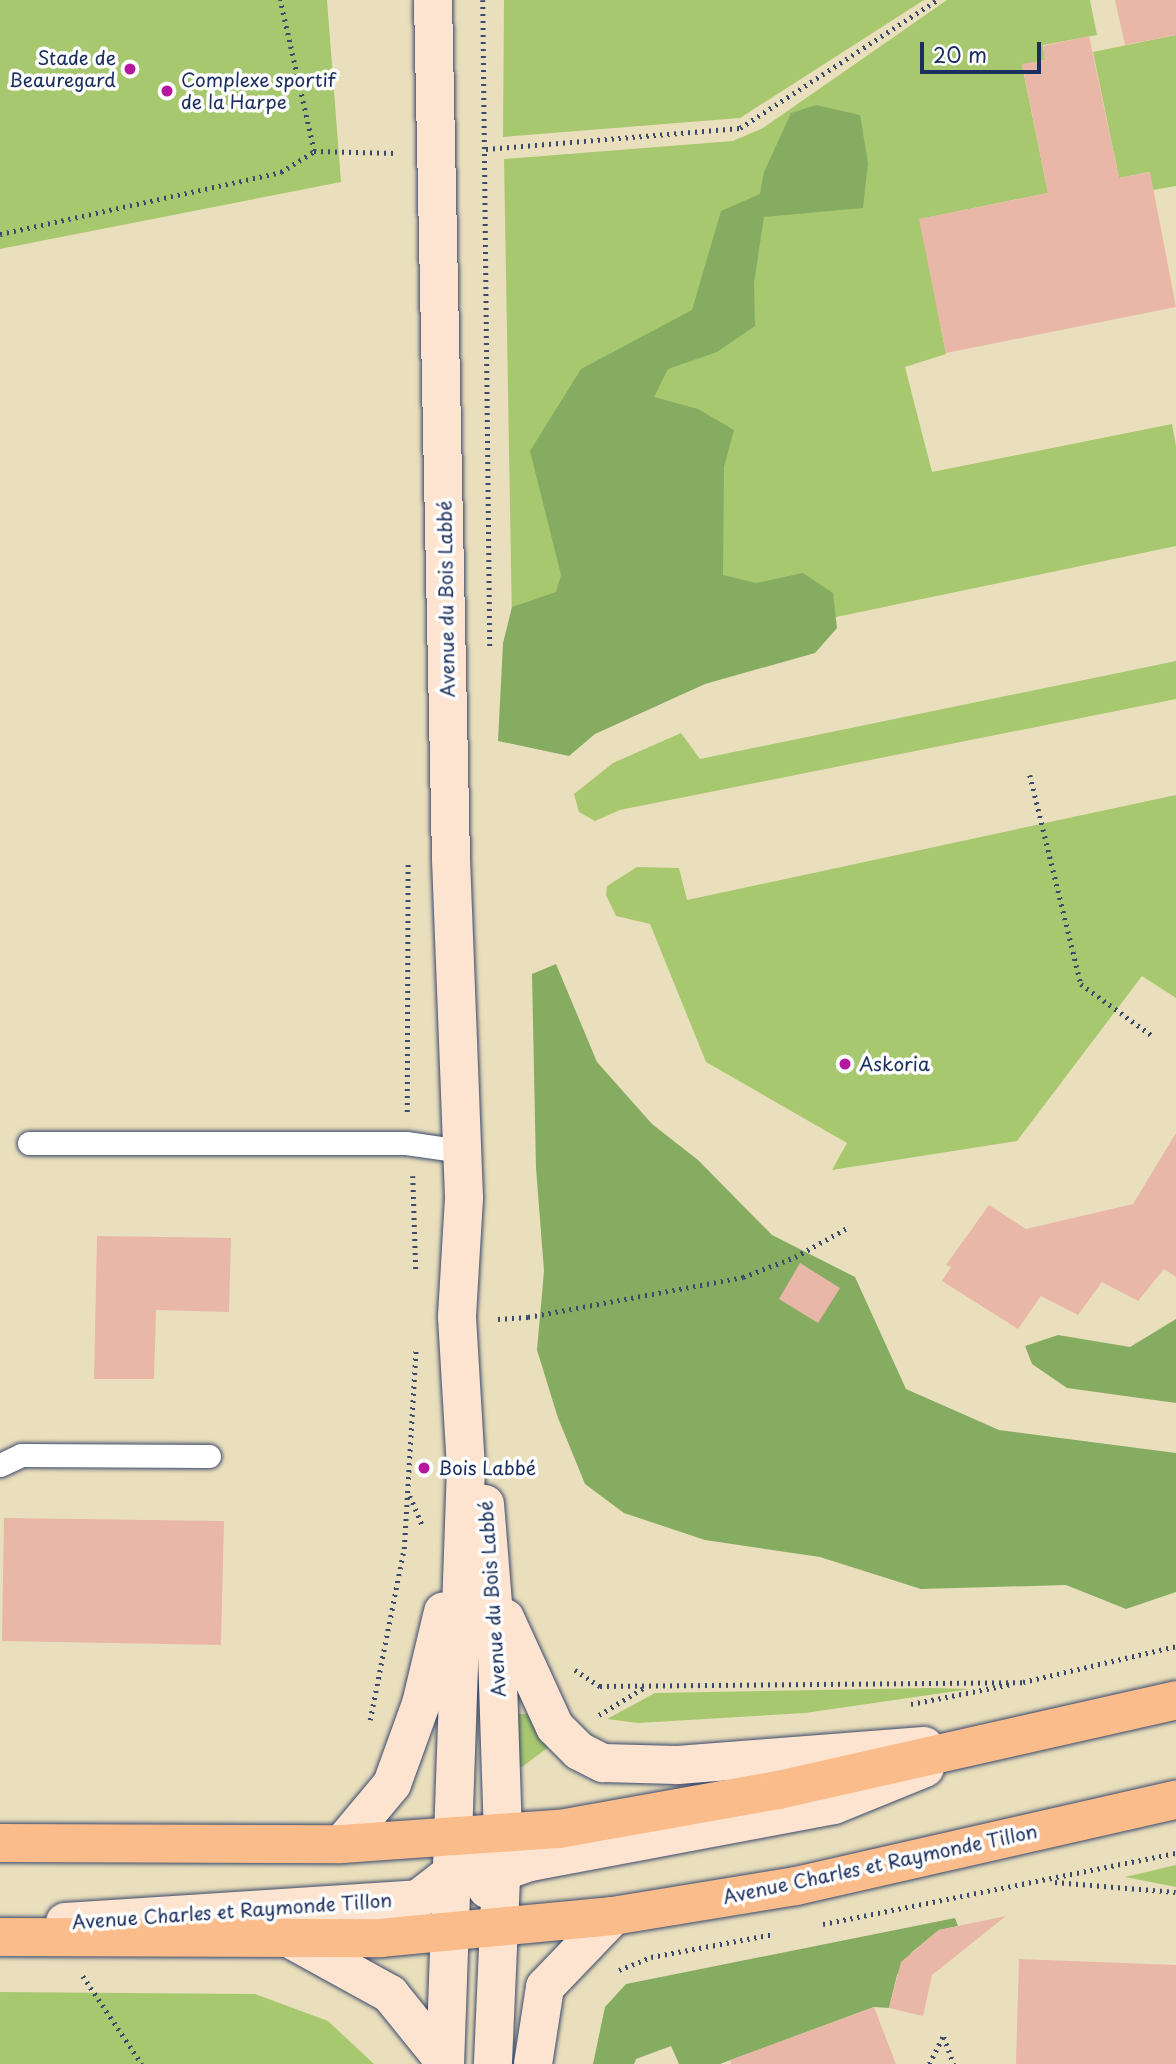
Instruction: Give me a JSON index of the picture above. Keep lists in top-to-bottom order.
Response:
{
  "streets": {
    "main road": ["Avenue Charles et Raymonde Tillon"],
    "street": ["Avenue du Bois Labbé"]
  },
  "crossings": [
    ["Avenue du Bois Labbé", "Avenue Charles et Raymonde Tillon"]
  ],
  "places": [
    "Stade de Beauregard",
    "Complexe sportif de la Harpe",
    "Askoria",
    "Bois Labbé"
  ],
  "scale_bar": "20 m"
}
